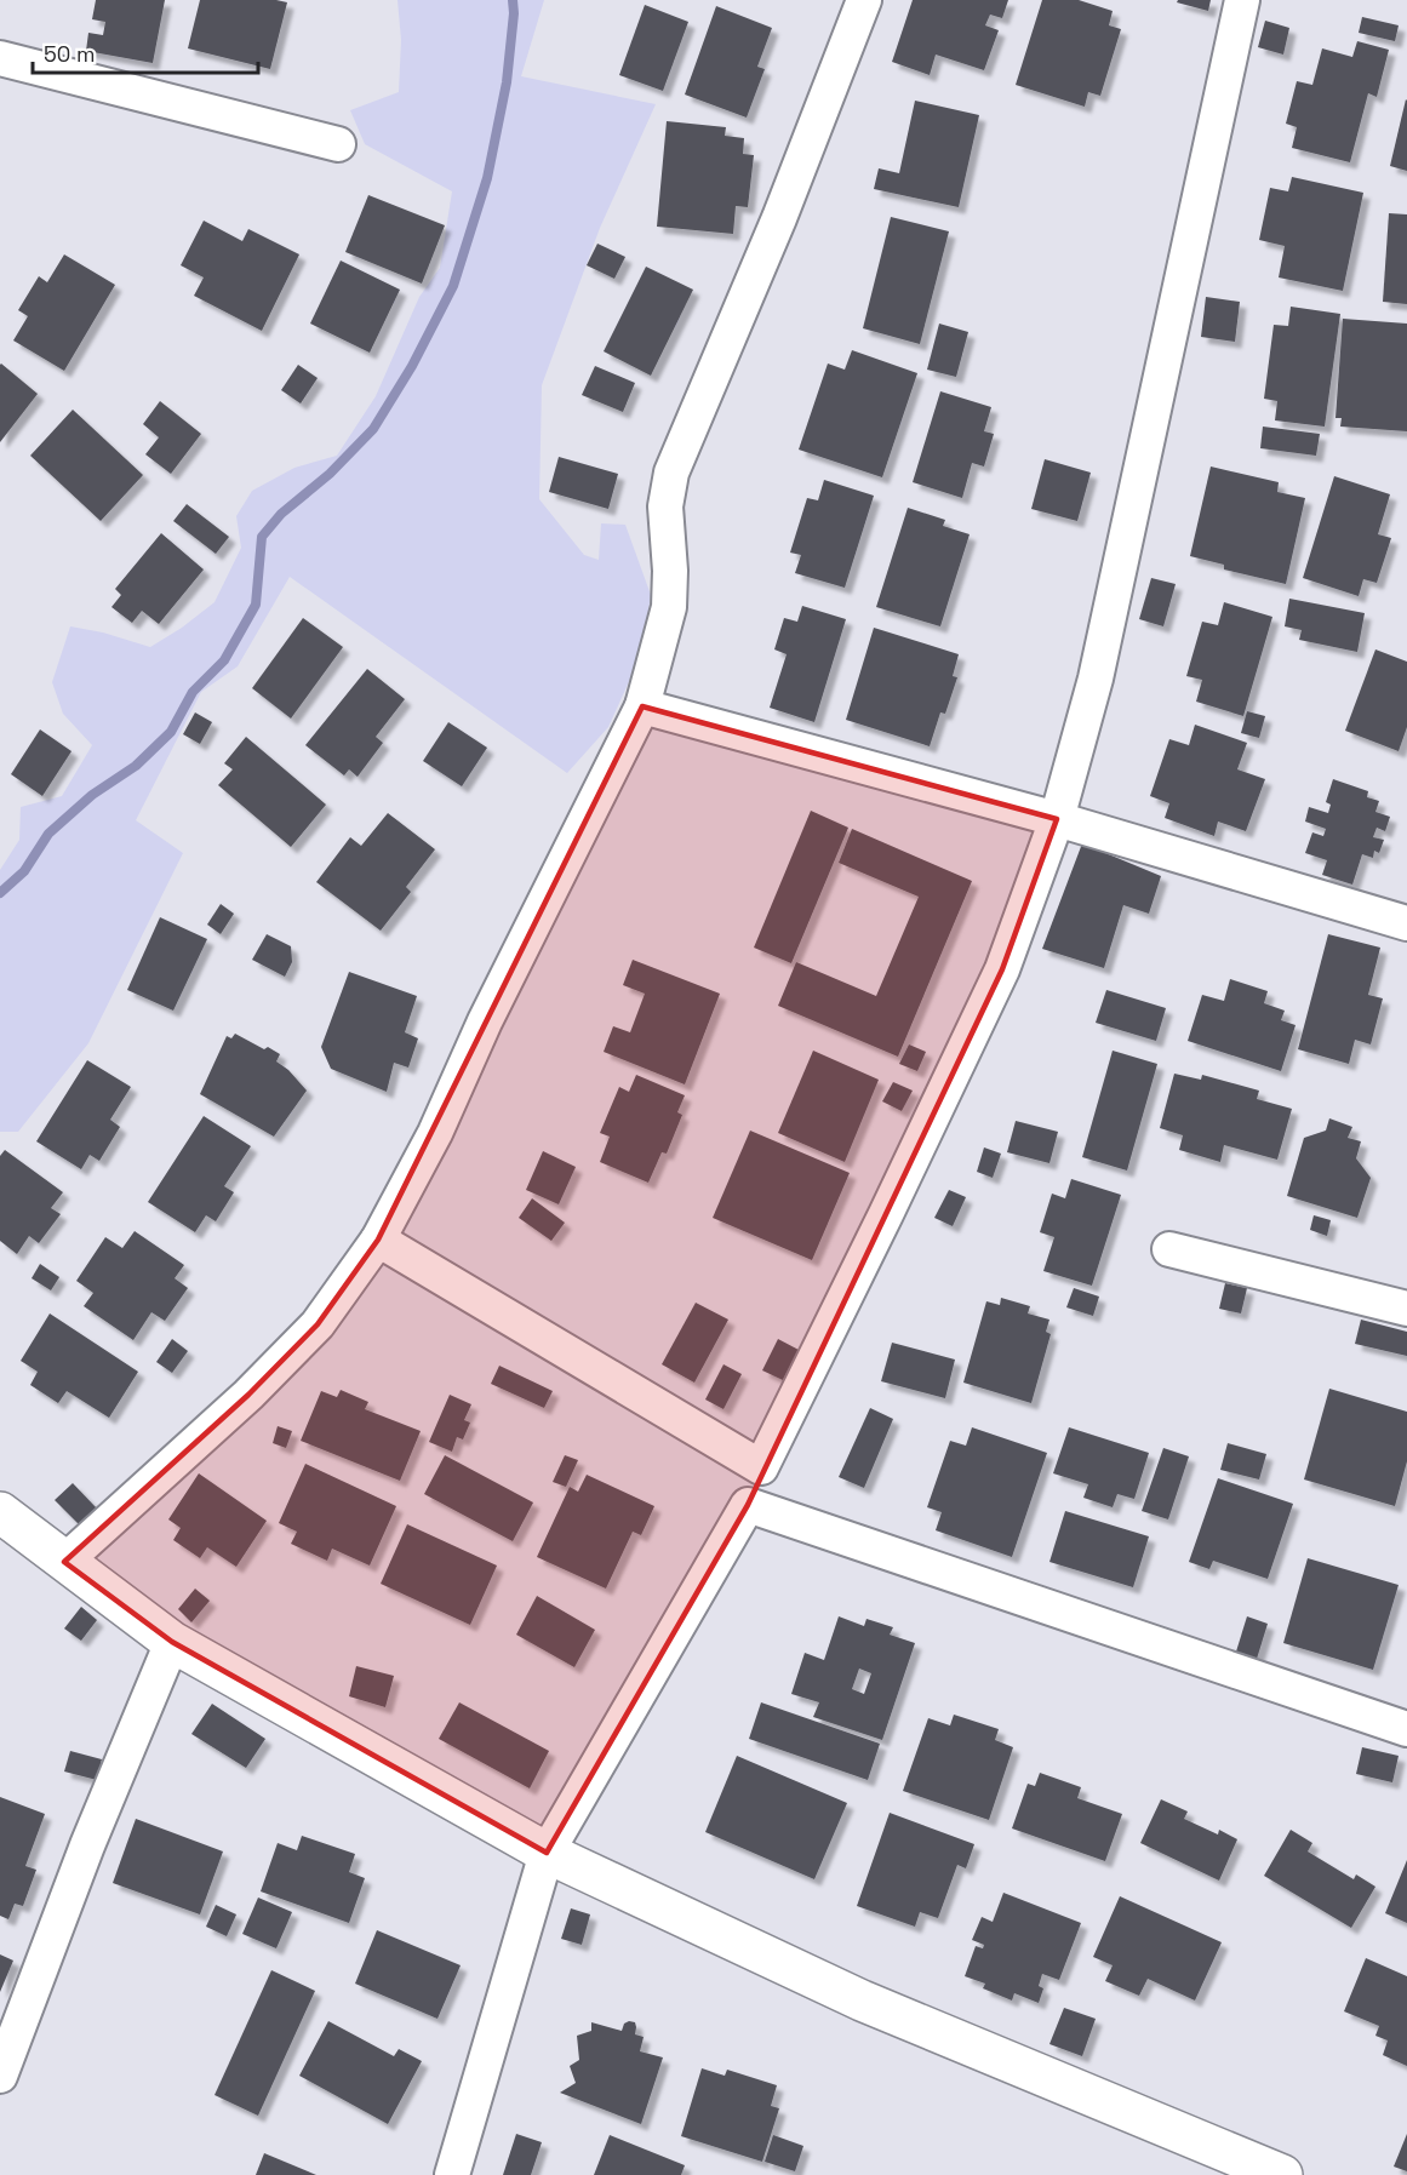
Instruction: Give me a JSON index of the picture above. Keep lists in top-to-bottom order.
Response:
{
  "scale_bar": "50 m"
}
